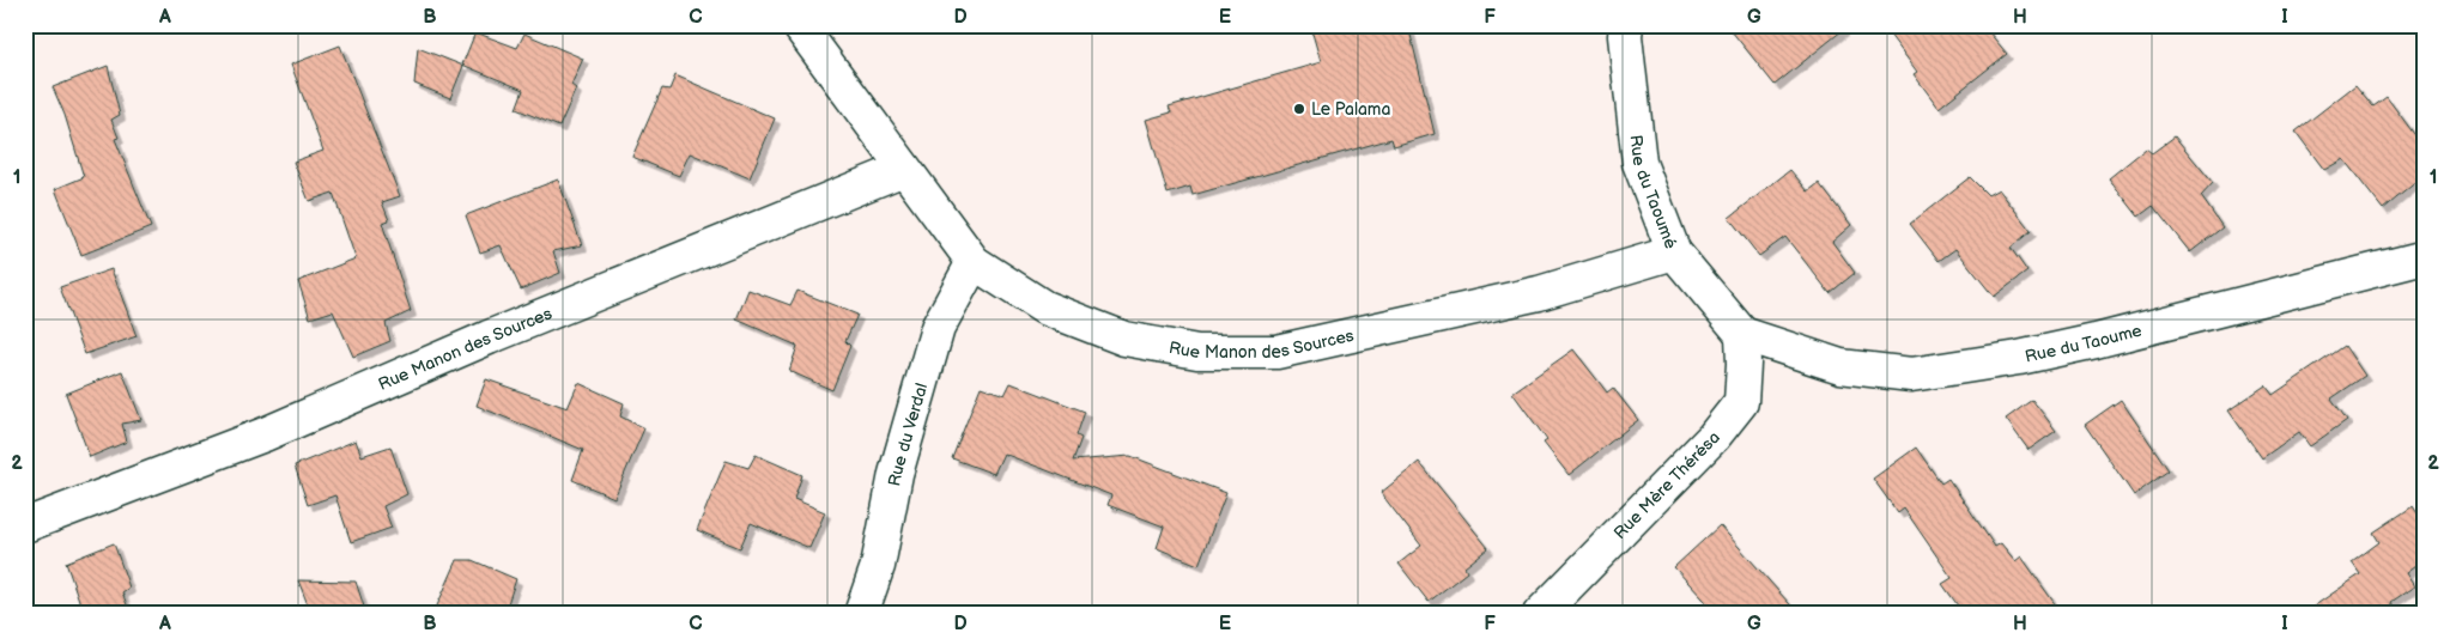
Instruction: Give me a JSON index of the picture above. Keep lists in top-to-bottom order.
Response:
{
  "streets": {
    "street": [
      "Rue du Taoumé",
      "Rue Manon des Sources",
      "Rue du Taoume",
      "Rue du Verdal",
      "Rue Mère Thérésa"
    ]
  },
  "crossings": [
    ["Rue du Taoumé", "Rue Manon des Sources"],
    ["Rue du Taoumé", "Rue du Taoume"],
    ["Rue du Taoumé", "Rue Mère Thérésa"],
    ["Rue Manon des Sources", "Rue du Verdal"],
    ["Rue du Taoume", "Rue Mère Thérésa"]
  ],
  "places": ["Le Palama"],
  "grid": {
    "columns": [
      "A",
      "B",
      "C",
      "D",
      "E",
      "F",
      "G",
      "H",
      "I"
    ],
    "rows": ["1", "2"]
  }
}
